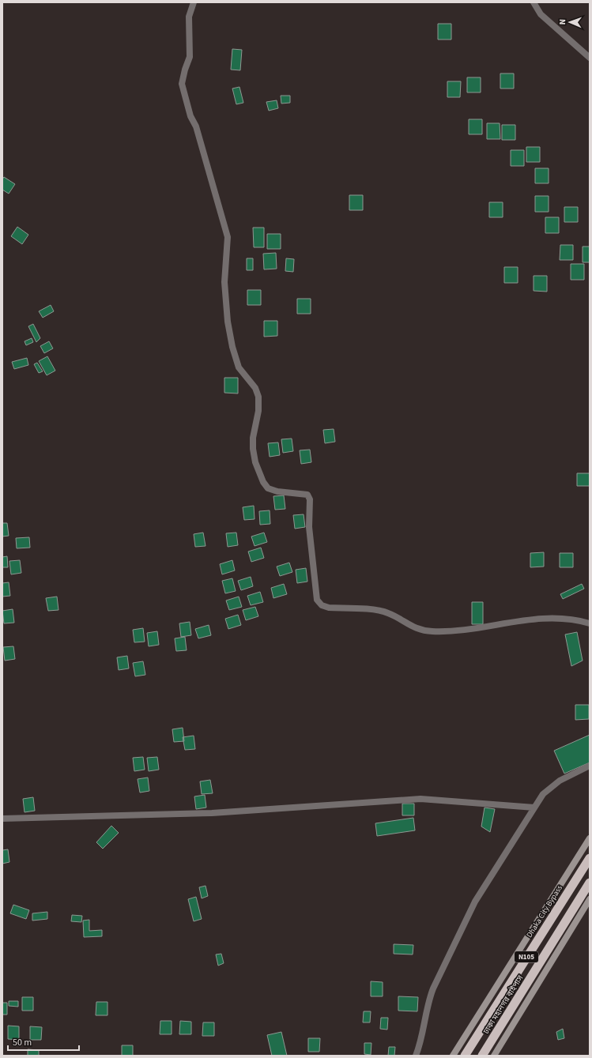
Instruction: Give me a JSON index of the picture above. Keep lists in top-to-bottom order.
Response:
{
  "streets": {
    "highway": ["Dhaka City Bypass", "N105", "ঢাকা মহানগর বাইপাস"]
  },
  "scale_bar": "50 m",
  "north": "left"
}
